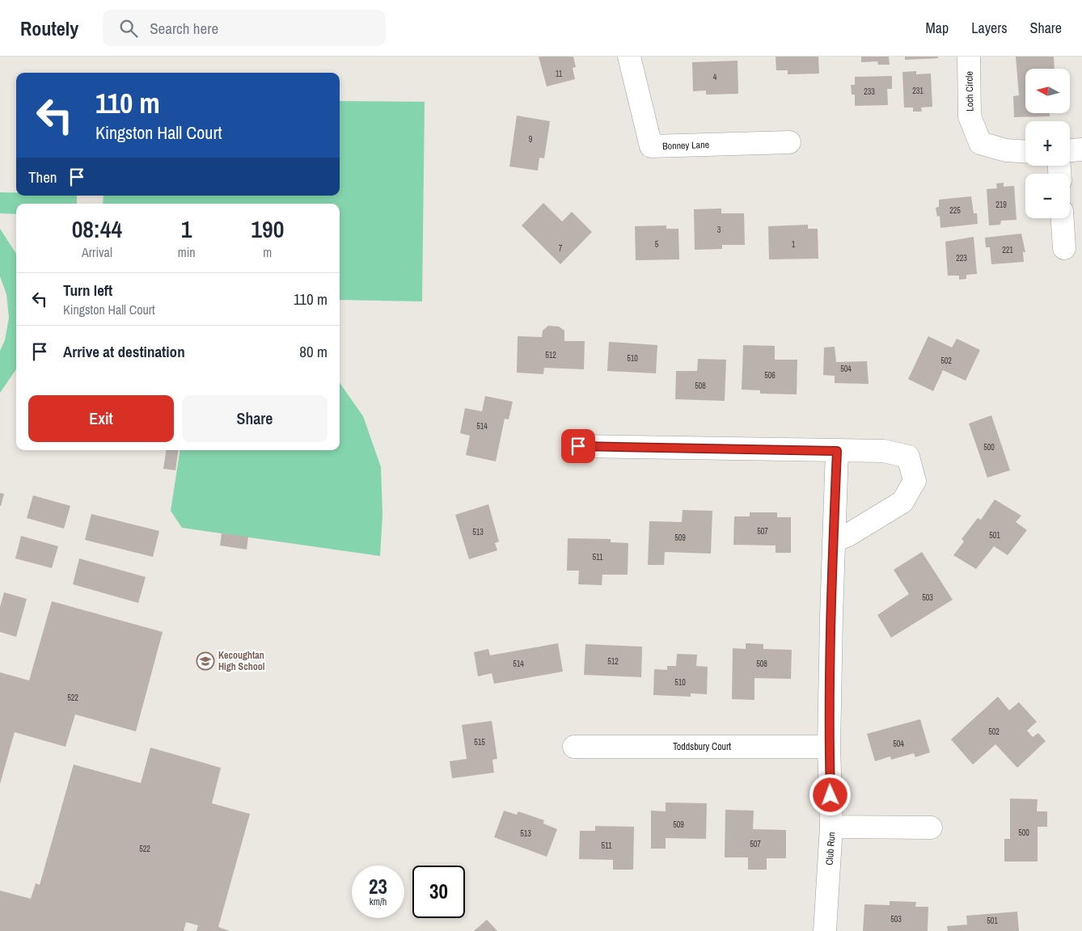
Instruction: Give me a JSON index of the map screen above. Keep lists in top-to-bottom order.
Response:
{
  "streets": {
    "street": [
      "Loch Circle",
      "Bonney Lane",
      "Toddsbury Court",
      "Club Run"
    ]
  },
  "crossings": [
    ["Toddsbury Court", "Club Run"]
  ],
  "places": {
    "school or university": ["Kecoughtan High School"]
  },
  "house_numbers": [
    "11",
    "4",
    "231",
    "233",
    "9",
    "219",
    "225",
    "3",
    "5",
    "1",
    "7",
    "221",
    "223",
    "512",
    "510",
    "502",
    "504",
    "506",
    "508",
    "514",
    "500",
    "507",
    "513",
    "501",
    "509",
    "511",
    "503",
    "512",
    "514",
    "508",
    "510",
    "522",
    "502",
    "515",
    "504",
    "509",
    "500",
    "513",
    "507",
    "511",
    "522",
    "503",
    "501"
  ],
  "north": "left",
  "page": {
    "header": "Routely",
    "search": "Search here",
    "nav": ["Map", "Layers", "Share"],
    "map_buttons": ["+", "−"],
    "turn": ["110 m", "Kingston Hall Court"],
    "then": "Then",
    "eta": [
      "08:44",
      "Arrival",
      "1",
      "min",
      "190",
      "m"
    ],
    "list": [
      {
        "name": "Turn left",
        "note": "Kingston Hall Court",
        "value": "110 m"
      },
      {
        "name": "Arrive at destination",
        "value": "80 m"
      }
    ],
    "buttons": ["Exit", "Share"],
    "speed": "23 km/h",
    "limit": "30"
  }
}
